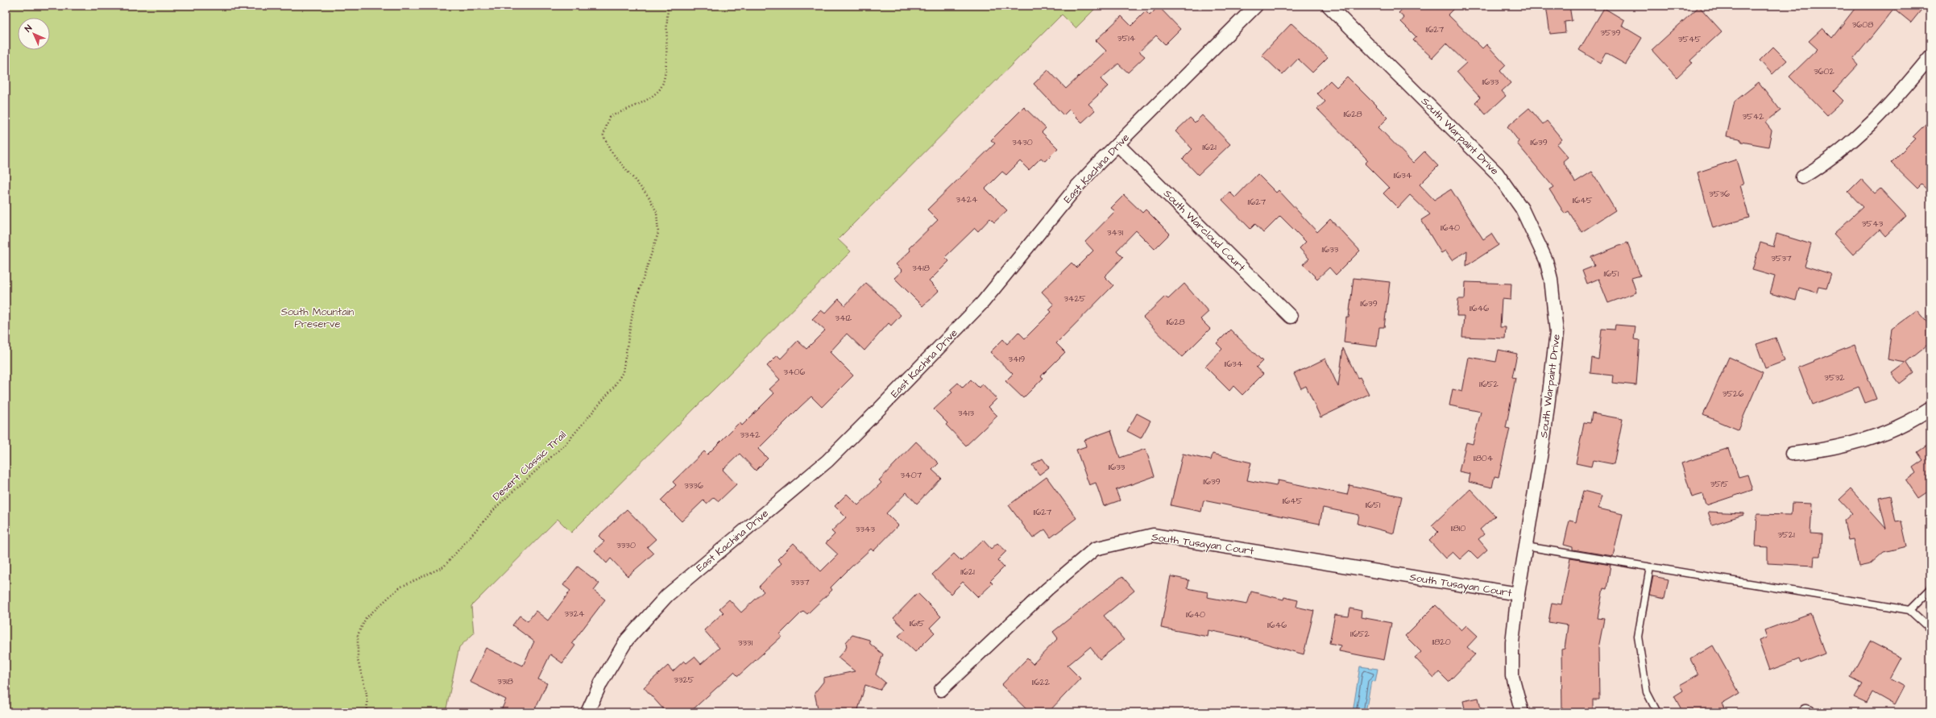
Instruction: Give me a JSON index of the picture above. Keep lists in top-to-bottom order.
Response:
{
  "streets": {
    "street": [
      "South Warpaint Drive",
      "East Kachina Drive",
      "South Warcloud Court",
      "South Tusayan Court"
    ],
    "path": ["Desert Classic Trail"]
  },
  "crossings": [
    ["South Warpaint Drive", "South Tusayan Court"],
    ["East Kachina Drive", "South Warcloud Court"]
  ],
  "parks": ["South Mountain Preserve"],
  "house_numbers": [
    "3608",
    "11627",
    "3539",
    "3514",
    "3545",
    "3602",
    "11633",
    "11628",
    "3542",
    "3430",
    "11639",
    "11621",
    "11634",
    "3536",
    "3424",
    "11645",
    "11627",
    "3543",
    "11640",
    "3431",
    "11633",
    "3537",
    "3418",
    "11651",
    "3425",
    "11639",
    "11646",
    "3412",
    "11628",
    "3419",
    "11634",
    "3406",
    "3532",
    "11652",
    "3526",
    "3413",
    "3342",
    "11804",
    "11633",
    "3407",
    "11639",
    "3515",
    "3336",
    "11645",
    "11651",
    "11627",
    "11810",
    "3343",
    "3521",
    "3330",
    "11621",
    "3337",
    "3324",
    "11640",
    "11615",
    "11646",
    "11652",
    "11820",
    "3331",
    "3325",
    "3318",
    "11622"
  ],
  "north": "top left"
}
